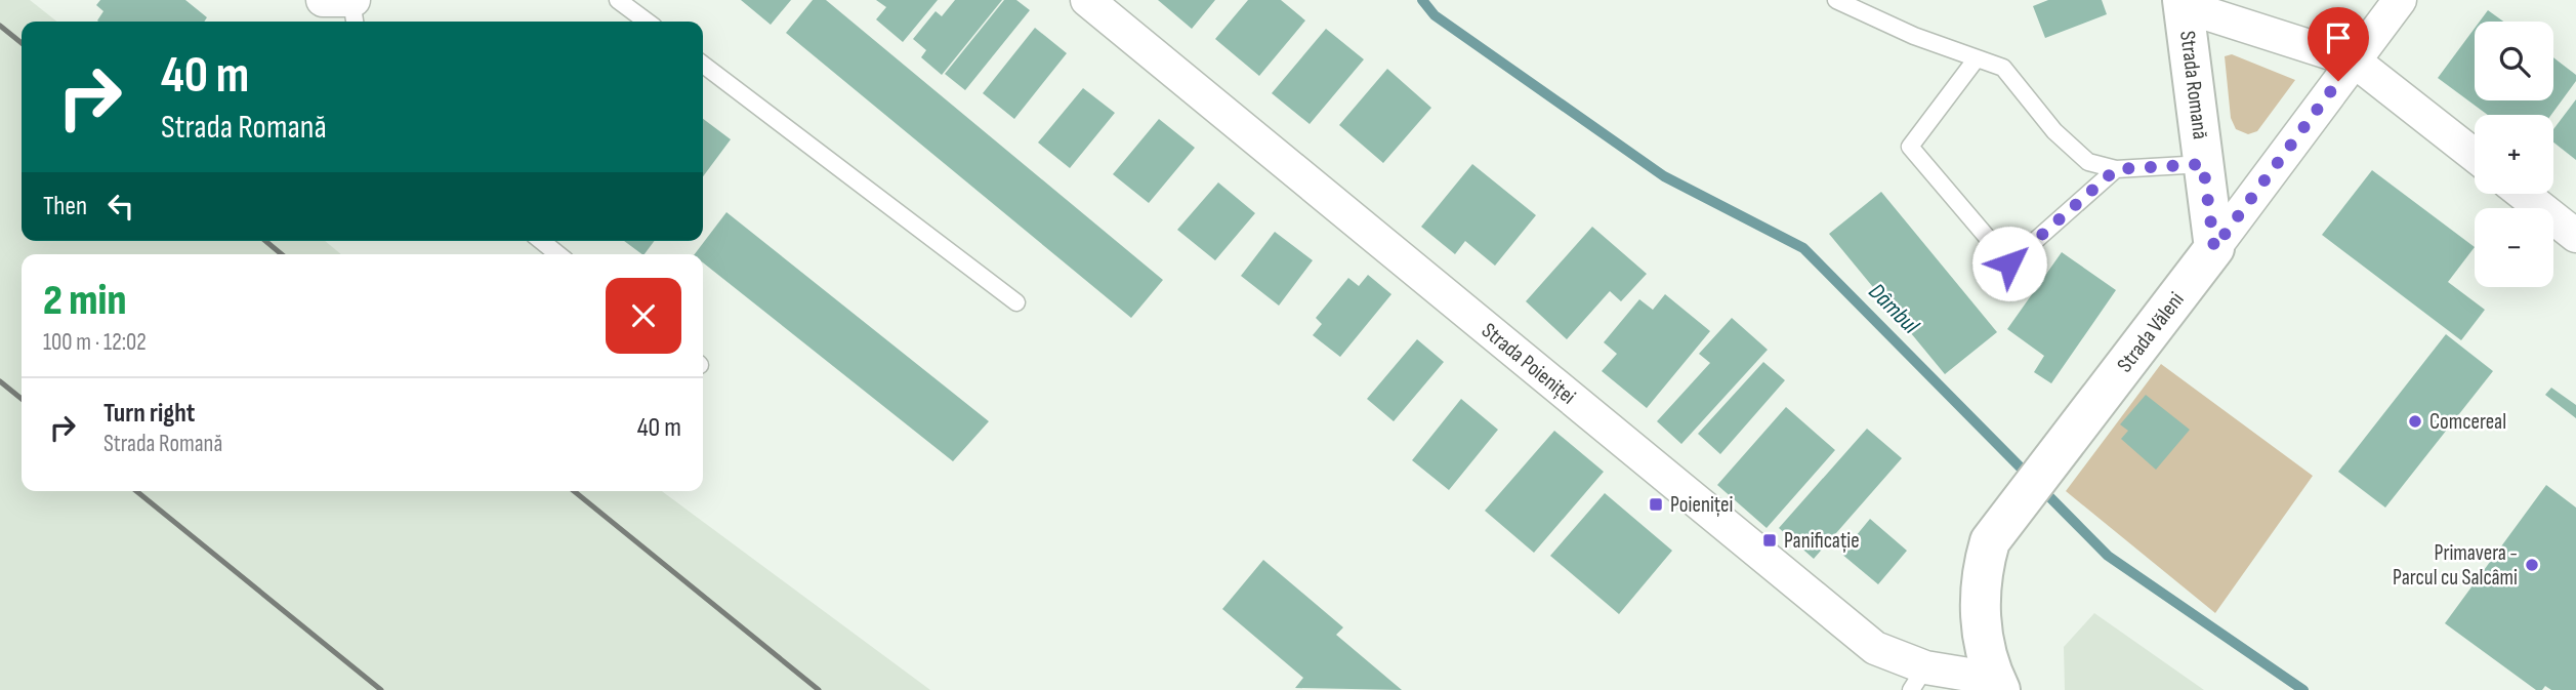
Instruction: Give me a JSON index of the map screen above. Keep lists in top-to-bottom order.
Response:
{
  "streets": {
    "main road": ["Strada Romană", "Strada Văleni"],
    "street": ["Strada Poieniței"]
  },
  "crossings": [
    ["Strada Romană", "Strada Văleni"],
    ["Strada Văleni", "Strada Poieniței"]
  ],
  "water": ["Dâmbul"],
  "places": {
    "other": ["Comcereal", "Primavera - Parcul cu Salcâmi"],
    "transit": ["Poieniței", "Panificație"]
  },
  "page": {
    "map_buttons": ["+", "−"],
    "turn": ["40 m", "Strada Romană"],
    "then": "Then",
    "heading": ["2 min", "100 m · 12:02"],
    "list": [
      {
        "name": "Turn right",
        "note": "Strada Romană",
        "value": "40 m"
      }
    ]
  }
}
